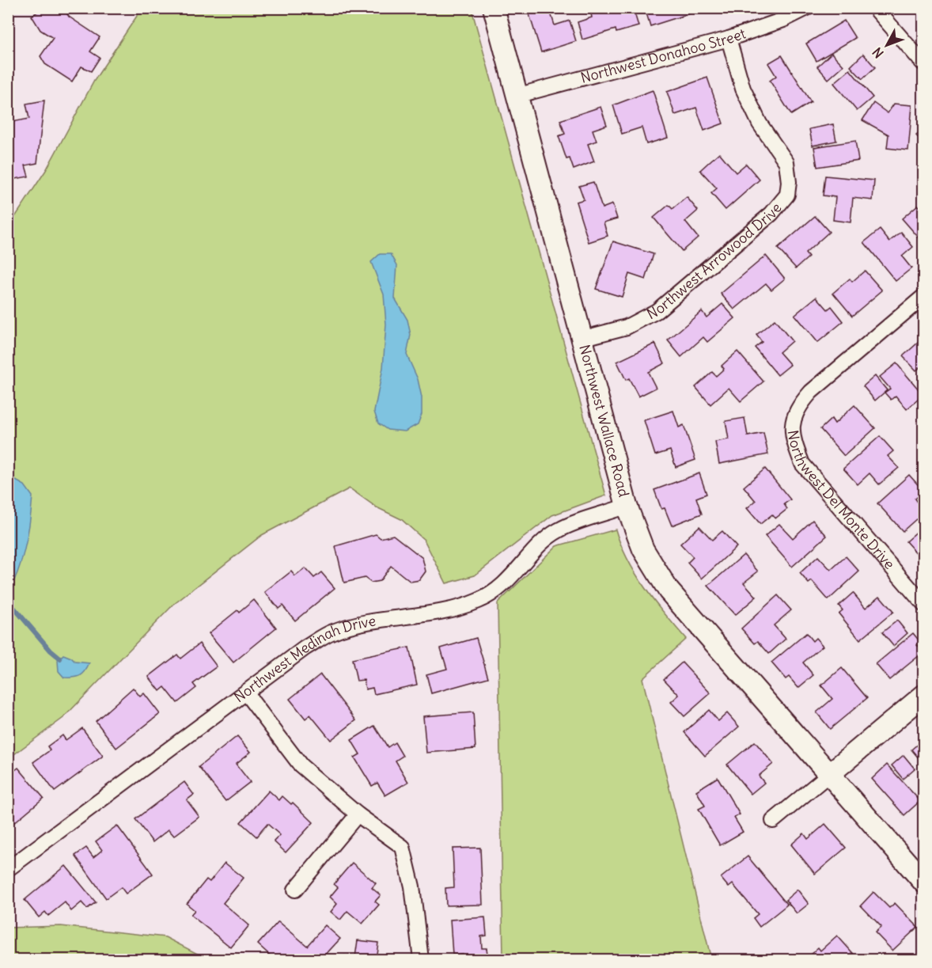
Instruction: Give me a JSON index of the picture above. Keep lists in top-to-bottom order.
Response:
{
  "streets": {
    "street": [
      "Northwest Donahoo Street",
      "Northwest Arrowood Drive",
      "Northwest Wallace Road",
      "Northwest Del Monte Drive",
      "Northwest Medinah Drive"
    ]
  },
  "crossings": [
    ["Northwest Donahoo Street", "Northwest Arrowood Drive"],
    ["Northwest Donahoo Street", "Northwest Wallace Road"],
    ["Northwest Arrowood Drive", "Northwest Wallace Road"],
    ["Northwest Wallace Road", "Northwest Medinah Drive"]
  ],
  "north": "bottom left"
}
